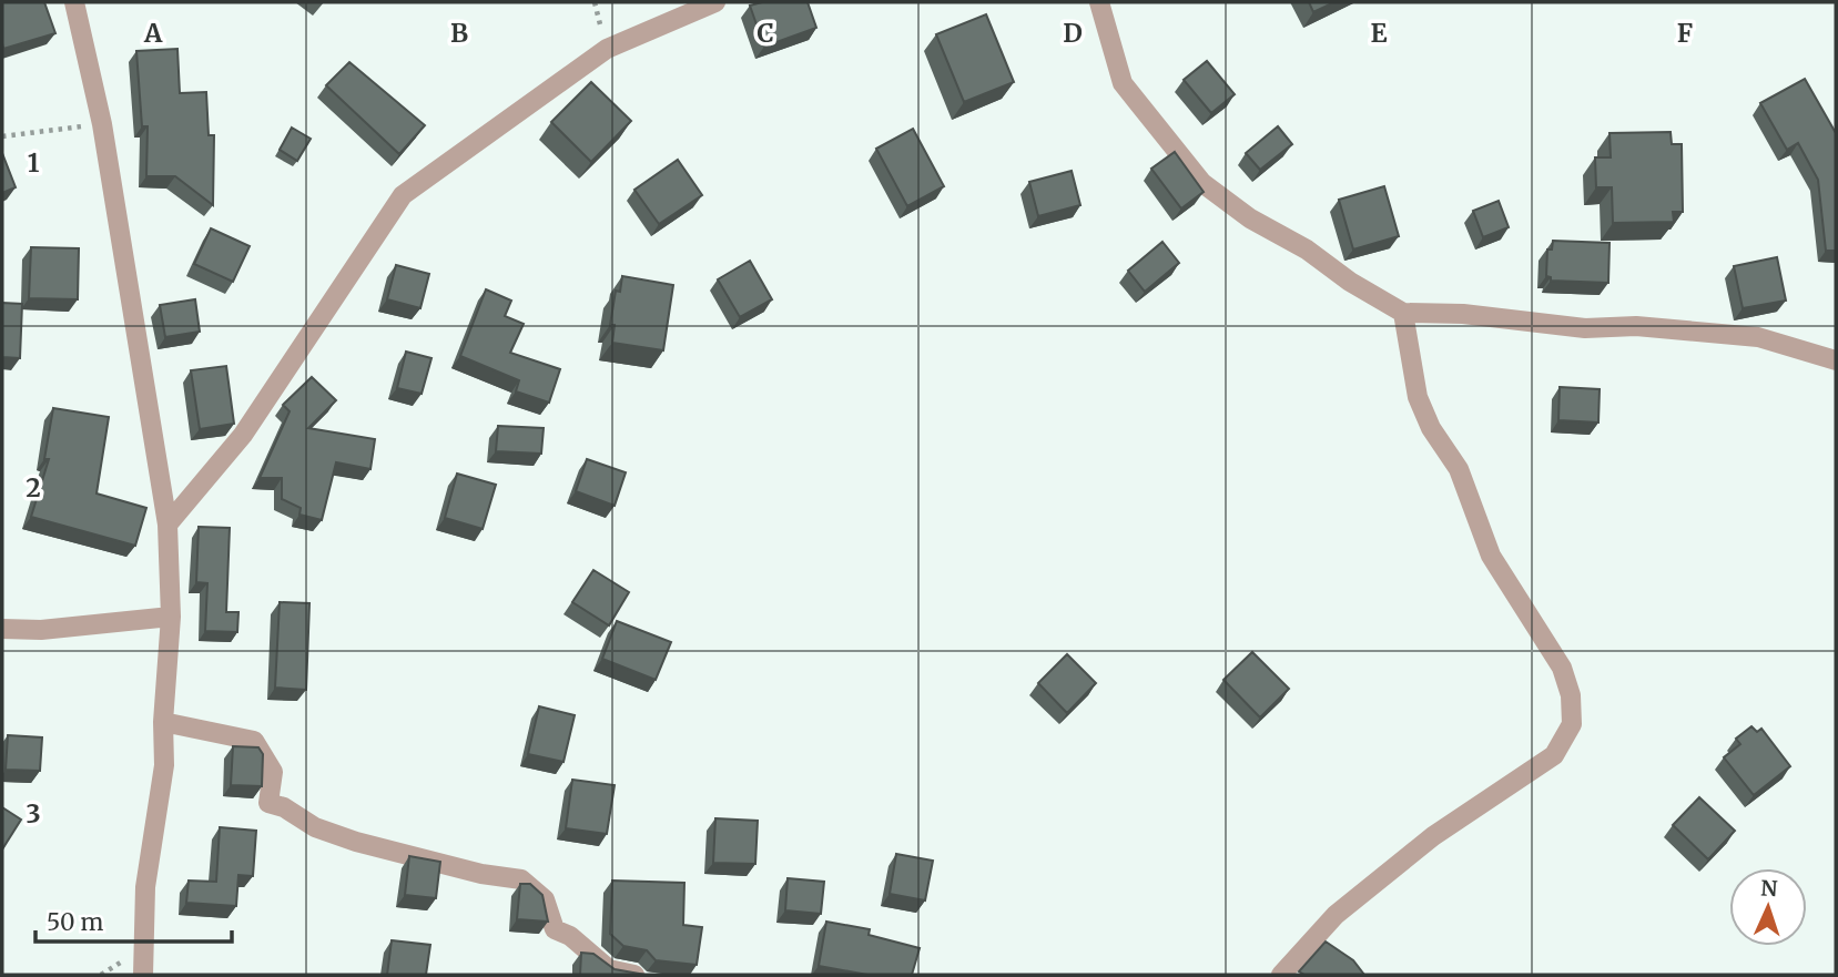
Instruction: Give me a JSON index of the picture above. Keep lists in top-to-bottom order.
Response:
{
  "scale_bar": "50 m",
  "north": "top",
  "grid": {
    "columns": [
      "A",
      "B",
      "C",
      "D",
      "E",
      "F"
    ],
    "rows": ["1", "2", "3"]
  }
}
